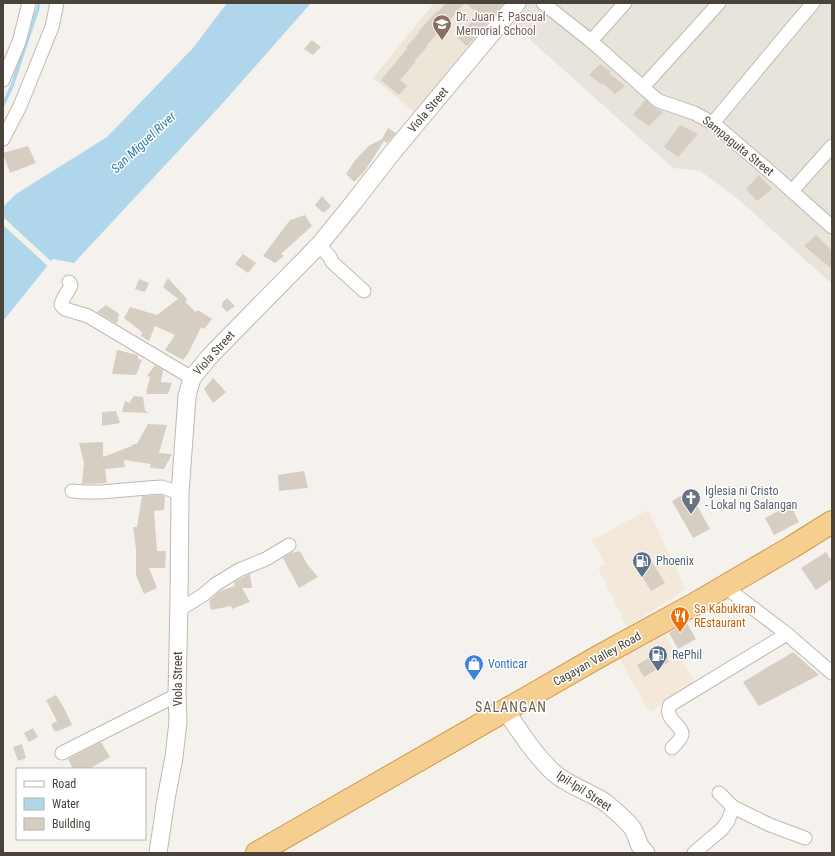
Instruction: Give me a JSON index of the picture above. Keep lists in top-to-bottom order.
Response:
{
  "streets": {
    "highway": ["Cagayan Valley Road"],
    "street": ["Viola Street", "Sampaguita Street", "Ipil-Ipil Street"]
  },
  "crossings": [
    ["Cagayan Valley Road", "Ipil-Ipil Street"]
  ],
  "districts": ["SALANGAN"],
  "water": ["San Miguel River"],
  "places": {
    "school or university": ["Dr. Juan F. Pascual Memorial School"],
    "church": ["Iglesia ni Cristo - Lokal ng Salangan"],
    "fuel station": ["Phoenix", "RePhil"],
    "restaurant": ["Sa Kabukiran REstaurant"],
    "shop": ["Vonticar"]
  },
  "legend": ["Road", "Water", "Building"]
}
